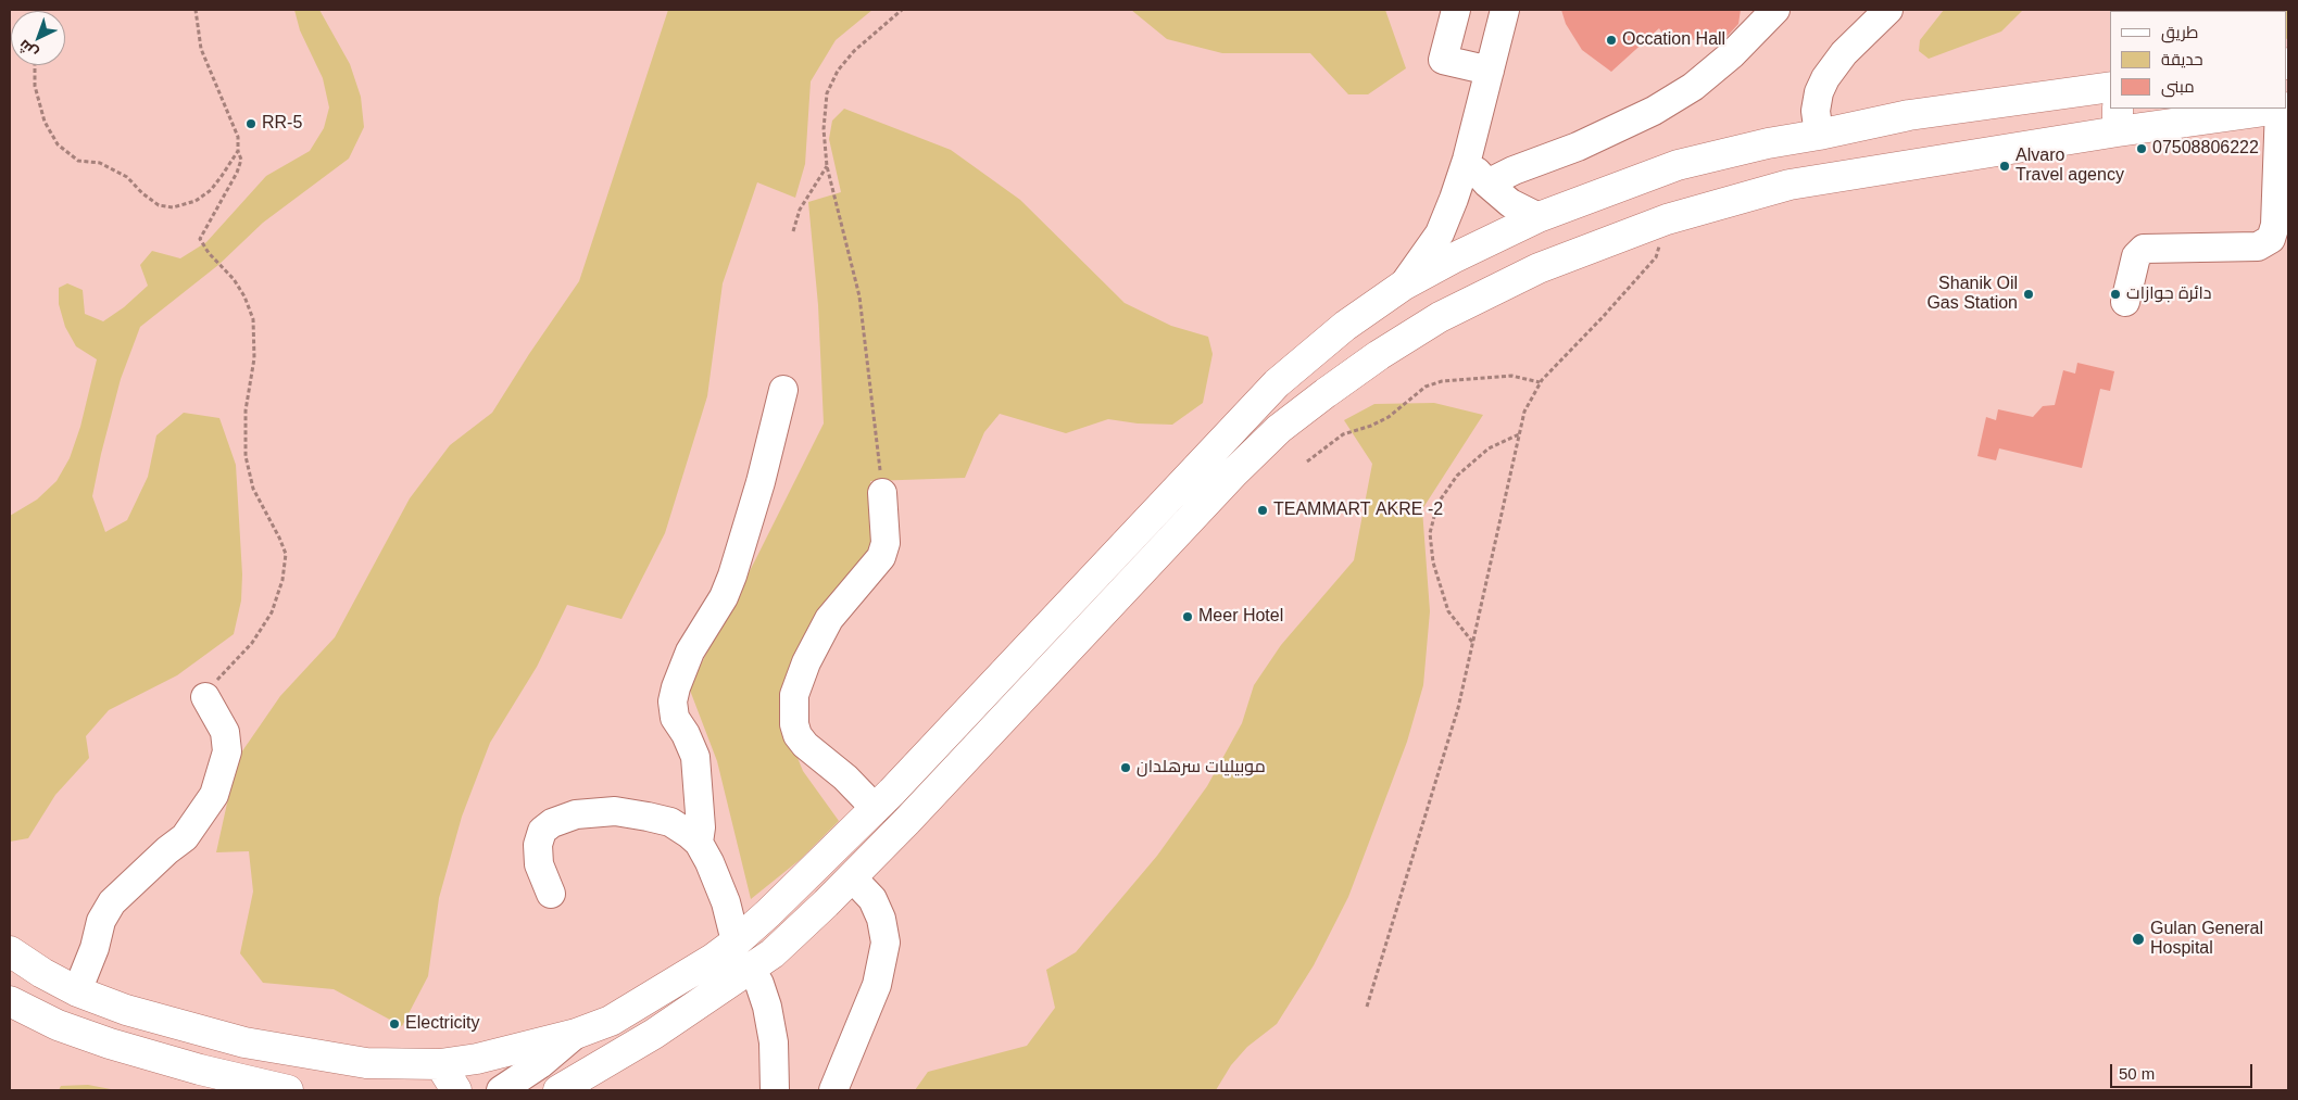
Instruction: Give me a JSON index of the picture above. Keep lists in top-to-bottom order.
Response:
{
  "places": [
    "Occation Hall",
    "RR-5",
    "07508806222",
    "Alvaro Travel agency",
    "Shanik Oil Gas Station",
    "دائرة جوازات",
    "TEAMMART AKRE -2",
    "Meer Hotel",
    "موبيليات سرهلدان",
    "Gulan General Hospital",
    "Electricity"
  ],
  "legend": ["طريق", "حديقة", "مبنى"],
  "scale_bar": "50 m",
  "north": "bottom left"
}
